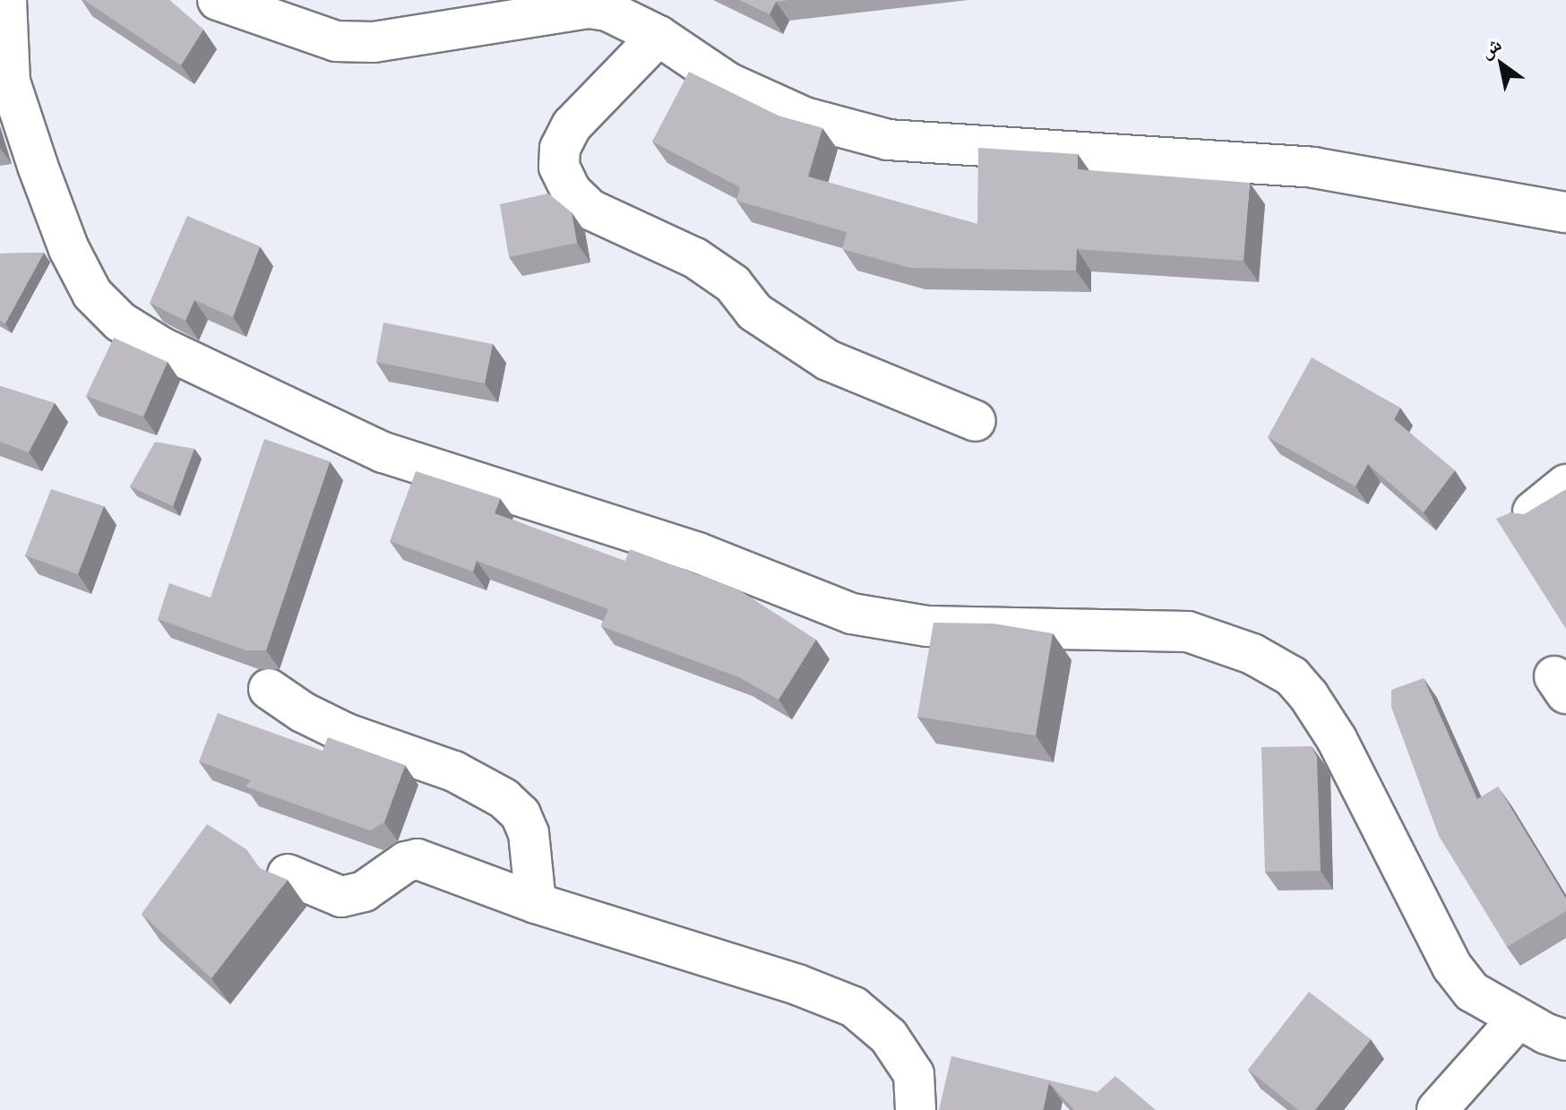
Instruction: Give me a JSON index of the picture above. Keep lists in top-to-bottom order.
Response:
{
  "north": "top left"
}
